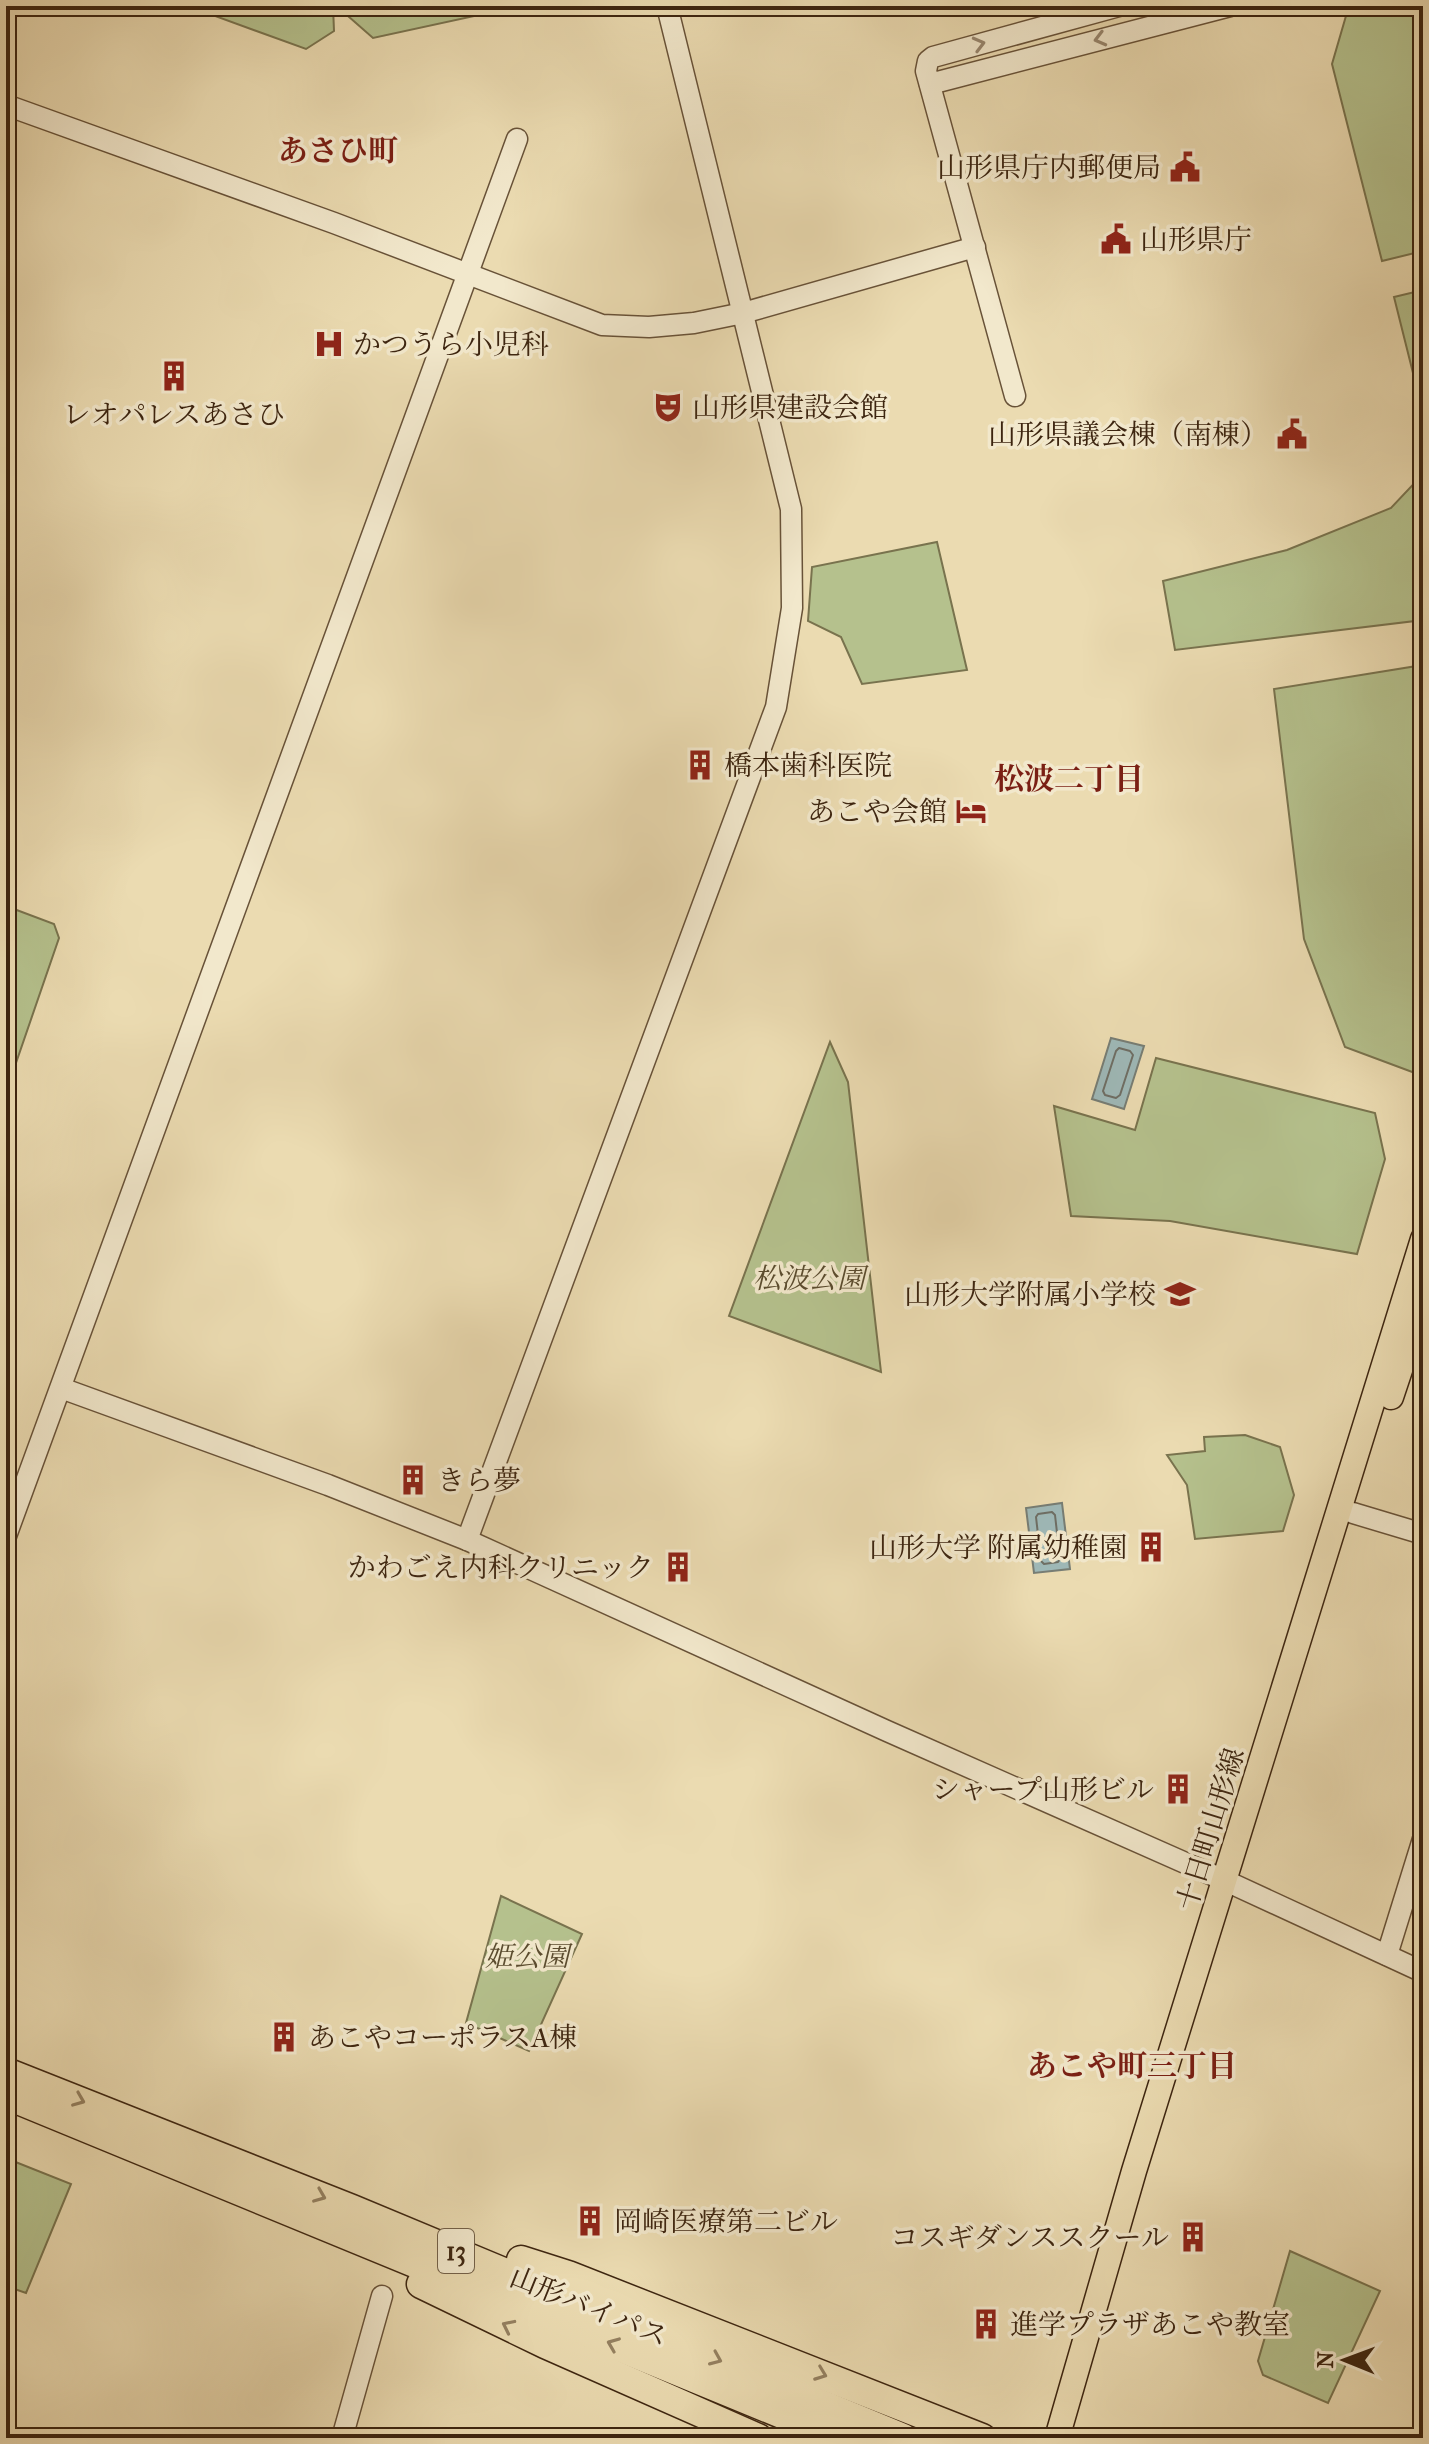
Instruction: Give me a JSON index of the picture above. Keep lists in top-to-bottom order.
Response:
{
  "streets": {
    "highway": ["13", "山形バイパス"],
    "main road": ["十日町山形線"]
  },
  "districts": ["あさひ町", "松波二丁目", "あこや町三丁目"],
  "parks": ["松波公園", "姫公園"],
  "places": {
    "public building": ["山形県庁内郵便局", "山形県庁", "山形県議会棟（南棟）"],
    "hospital": ["かつうら小児科"],
    "building": [
      "レオパレスあさひ",
      "橋本歯科医院",
      "きら夢",
      "山形大学 附属幼稚園",
      "かわごえ内科クリニック",
      "シャープ山形ビル",
      "あこやコーポラスA棟",
      "岡崎医療第二ビル",
      "コスギダンススクール",
      "進学プラザあこや教室"
    ],
    "theatre": ["山形県建設会館"],
    "hotel": ["あこや会館"],
    "school or university": ["山形大学附属小学校"]
  },
  "north": "left"
}
